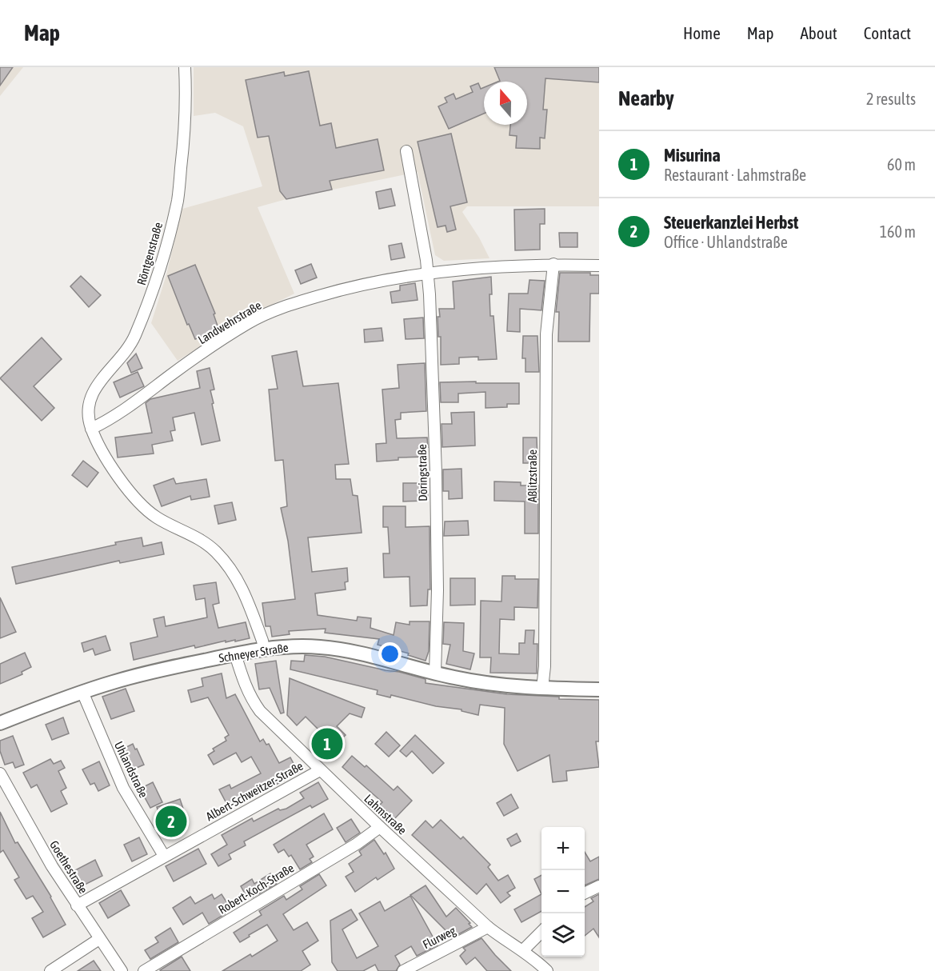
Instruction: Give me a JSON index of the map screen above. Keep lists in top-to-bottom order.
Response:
{
  "streets": {
    "street": [
      "Röntgenstraße",
      "Landwehrstraße",
      "Döringstraße",
      "Aßlitzstraße",
      "Schneyer Straße",
      "Uhlandstraße",
      "Albert-Schweitzer-Straße",
      "Lahmstraße",
      "Goethestraße",
      "Robert-Koch-Straße",
      "Flurweg"
    ]
  },
  "crossings": [
    ["Röntgenstraße", "Landwehrstraße"],
    ["Röntgenstraße", "Schneyer Straße"],
    ["Landwehrstraße", "Döringstraße"],
    ["Landwehrstraße", "Aßlitzstraße"],
    ["Döringstraße", "Schneyer Straße"],
    ["Aßlitzstraße", "Schneyer Straße"],
    ["Schneyer Straße", "Uhlandstraße"],
    ["Schneyer Straße", "Lahmstraße"],
    ["Uhlandstraße", "Albert-Schweitzer-Straße"],
    ["Albert-Schweitzer-Straße", "Lahmstraße"],
    ["Albert-Schweitzer-Straße", "Goethestraße"],
    ["Lahmstraße", "Robert-Koch-Straße"],
    ["Lahmstraße", "Flurweg"]
  ],
  "north": "top",
  "page": {
    "header": "Map",
    "nav": [
      "Home",
      "Map",
      "About",
      "Contact"
    ],
    "heading": ["Nearby", "2 results"],
    "list": [
      {
        "mark": "1",
        "name": "Misurina",
        "note": "Restaurant · Lahmstraße",
        "value": "60 m"
      },
      {
        "mark": "2",
        "name": "Steuerkanzlei Herbst",
        "note": "Office · Uhlandstraße",
        "value": "160 m"
      }
    ],
    "pins": ["1", "2"],
    "map_buttons": ["+", "−"]
  }
}
